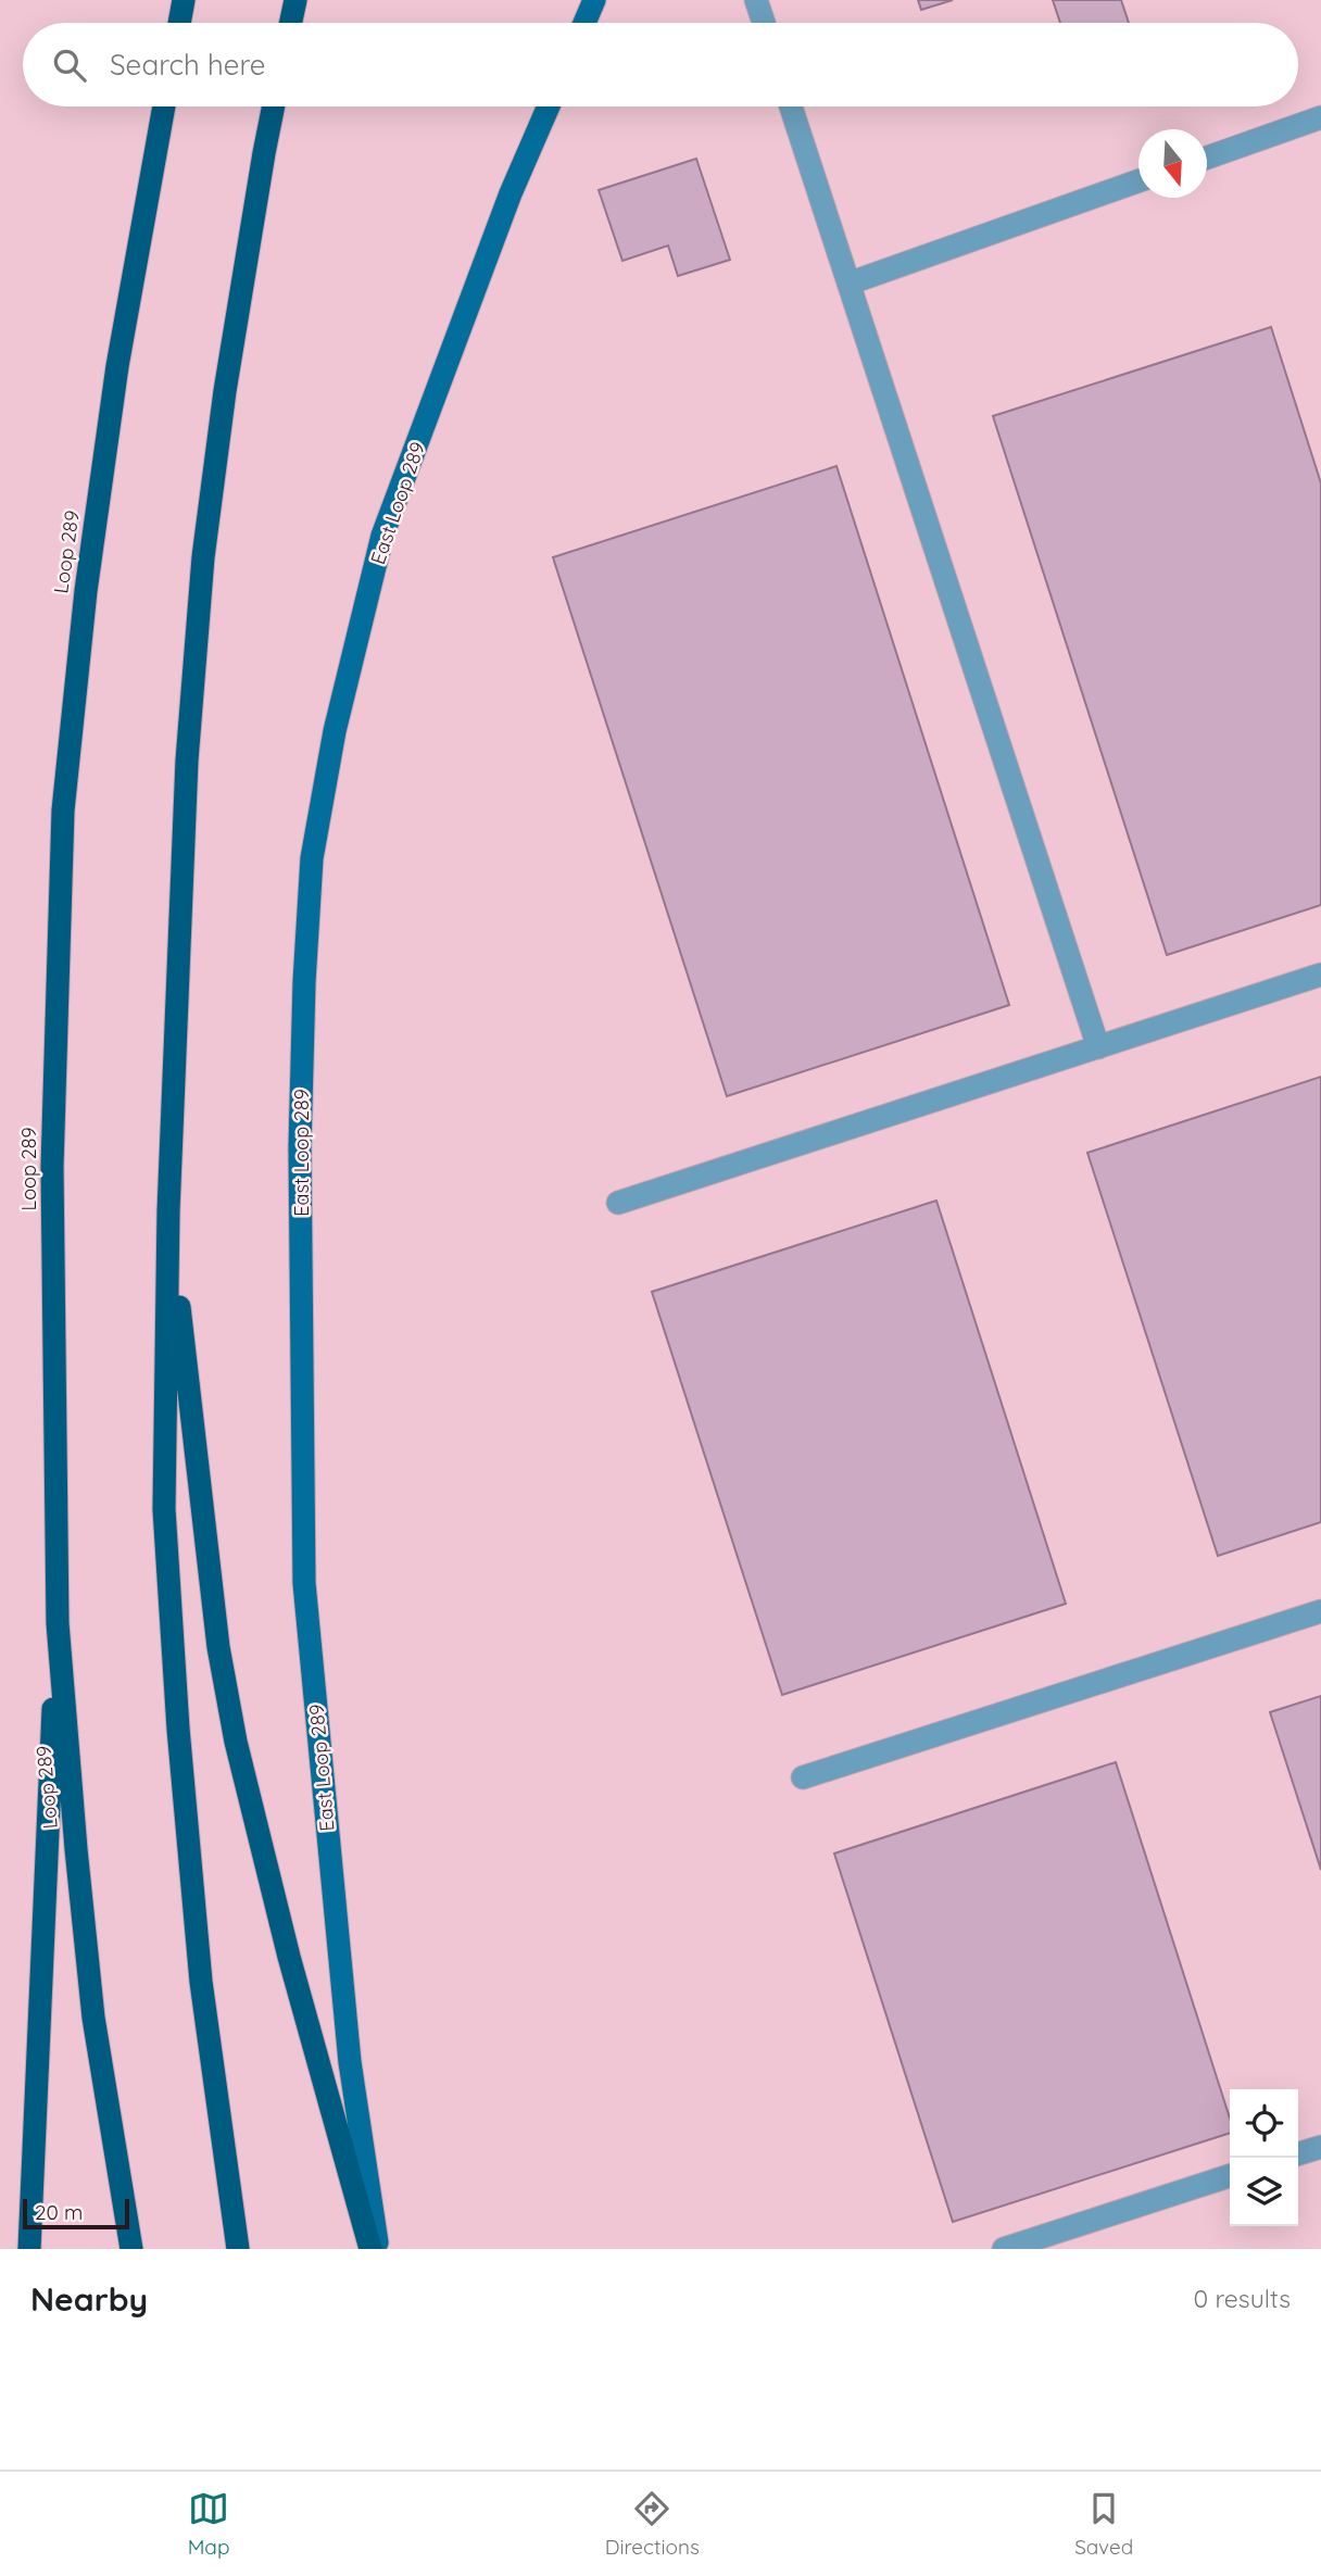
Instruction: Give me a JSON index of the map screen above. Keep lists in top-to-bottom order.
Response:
{
  "streets": {
    "highway": ["Loop 289"],
    "main road": ["East Loop 289"]
  },
  "scale_bar": "20 m",
  "north": "bottom",
  "page": {
    "search": "Search here",
    "scale": "20 m",
    "heading": ["Nearby", "0 results"],
    "nav": ["Map", "Directions", "Saved"]
  }
}
